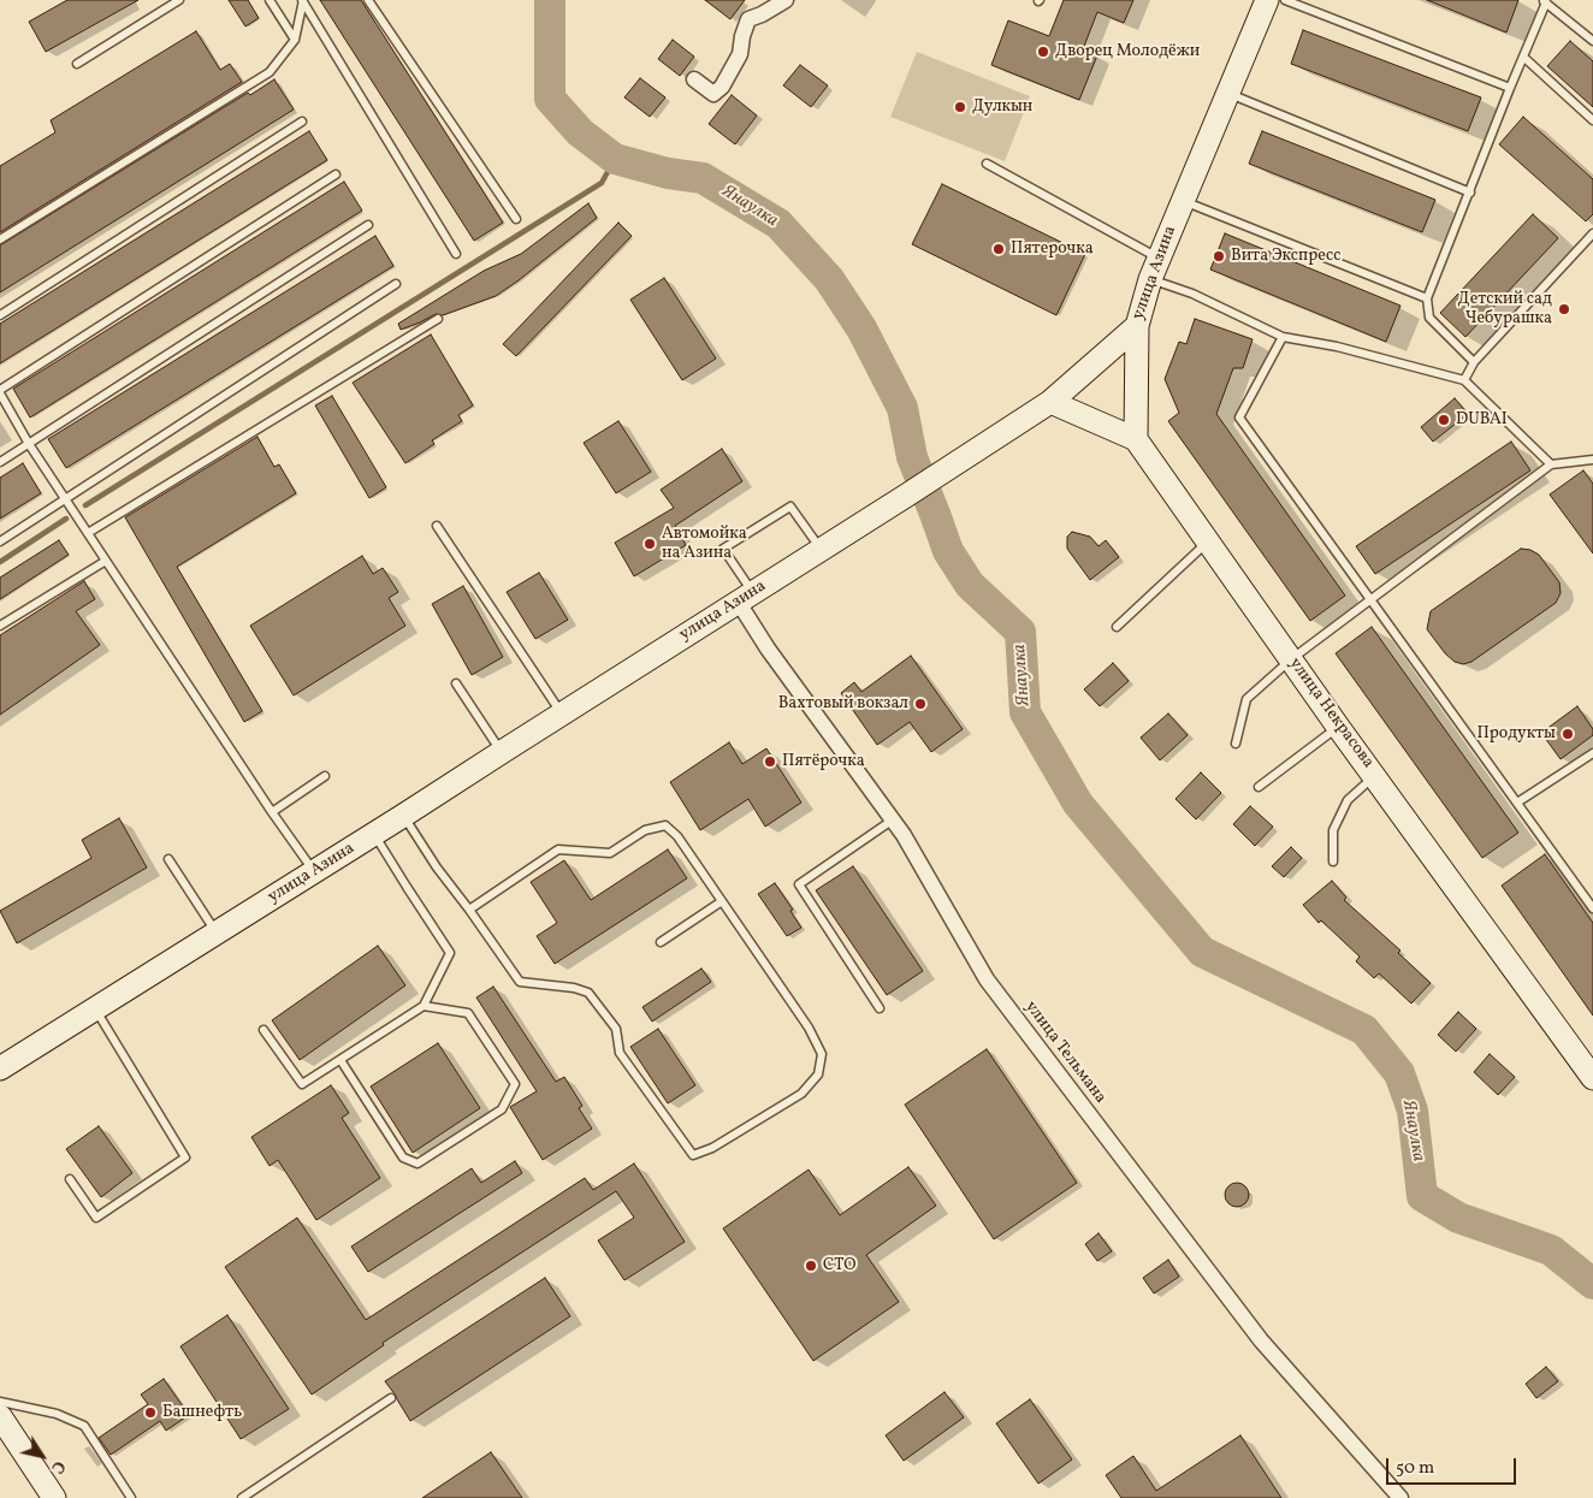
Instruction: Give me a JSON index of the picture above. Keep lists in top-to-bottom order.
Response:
{
  "streets": {
    "street": ["улица Азина", "улица Некрасова", "улица Тельмана"]
  },
  "crossings": [
    ["улица Азина", "улица Тельмана"]
  ],
  "water": ["Янаулка"],
  "places": [
    "Дворец Молодёжи",
    "Дулкын",
    "Пятерочка",
    "Вита Экспресс",
    "Детский сад Чебурашка",
    "DUBAI",
    "Автомойка на Азина",
    "Вахтовый вокзал",
    "Продукты",
    "Пятёрочка",
    "СТО",
    "Башнефть"
  ],
  "scale_bar": "50 m",
  "north": "bottom right"
}
